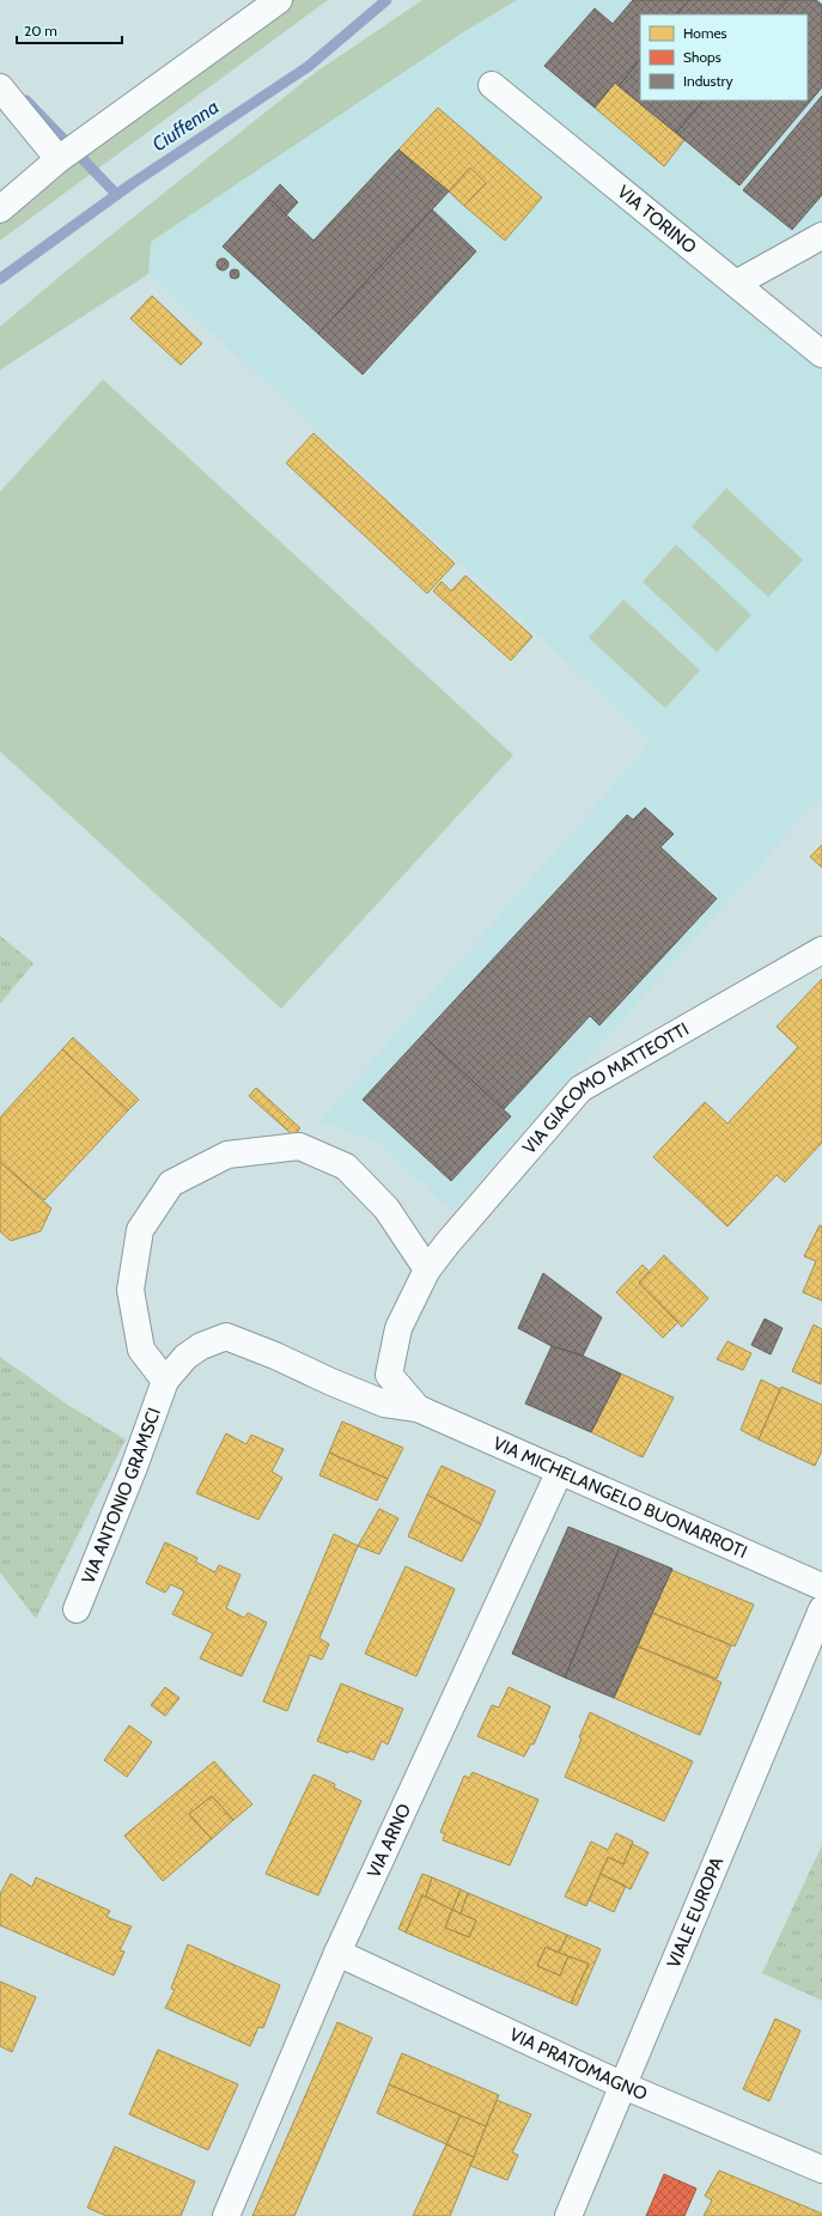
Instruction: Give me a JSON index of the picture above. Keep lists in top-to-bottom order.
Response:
{
  "streets": {
    "street": [
      "VIA TORINO",
      "VIA GIACOMO MATTEOTTI",
      "VIA ANTONIO GRAMSCI",
      "VIA MICHELANGELO BUONARROTI",
      "VIA ARNO",
      "VIALE EUROPA",
      "VIA PRATOMAGNO"
    ]
  },
  "crossings": [
    ["VIA GIACOMO MATTEOTTI", "VIA MICHELANGELO BUONARROTI"],
    ["VIA MICHELANGELO BUONARROTI", "VIA ARNO"],
    ["VIA ARNO", "VIA PRATOMAGNO"],
    ["VIALE EUROPA", "VIA PRATOMAGNO"]
  ],
  "water": ["Ciuffenna"],
  "legend": ["Homes", "Shops", "Industry"],
  "scale_bar": "20 m"
}
